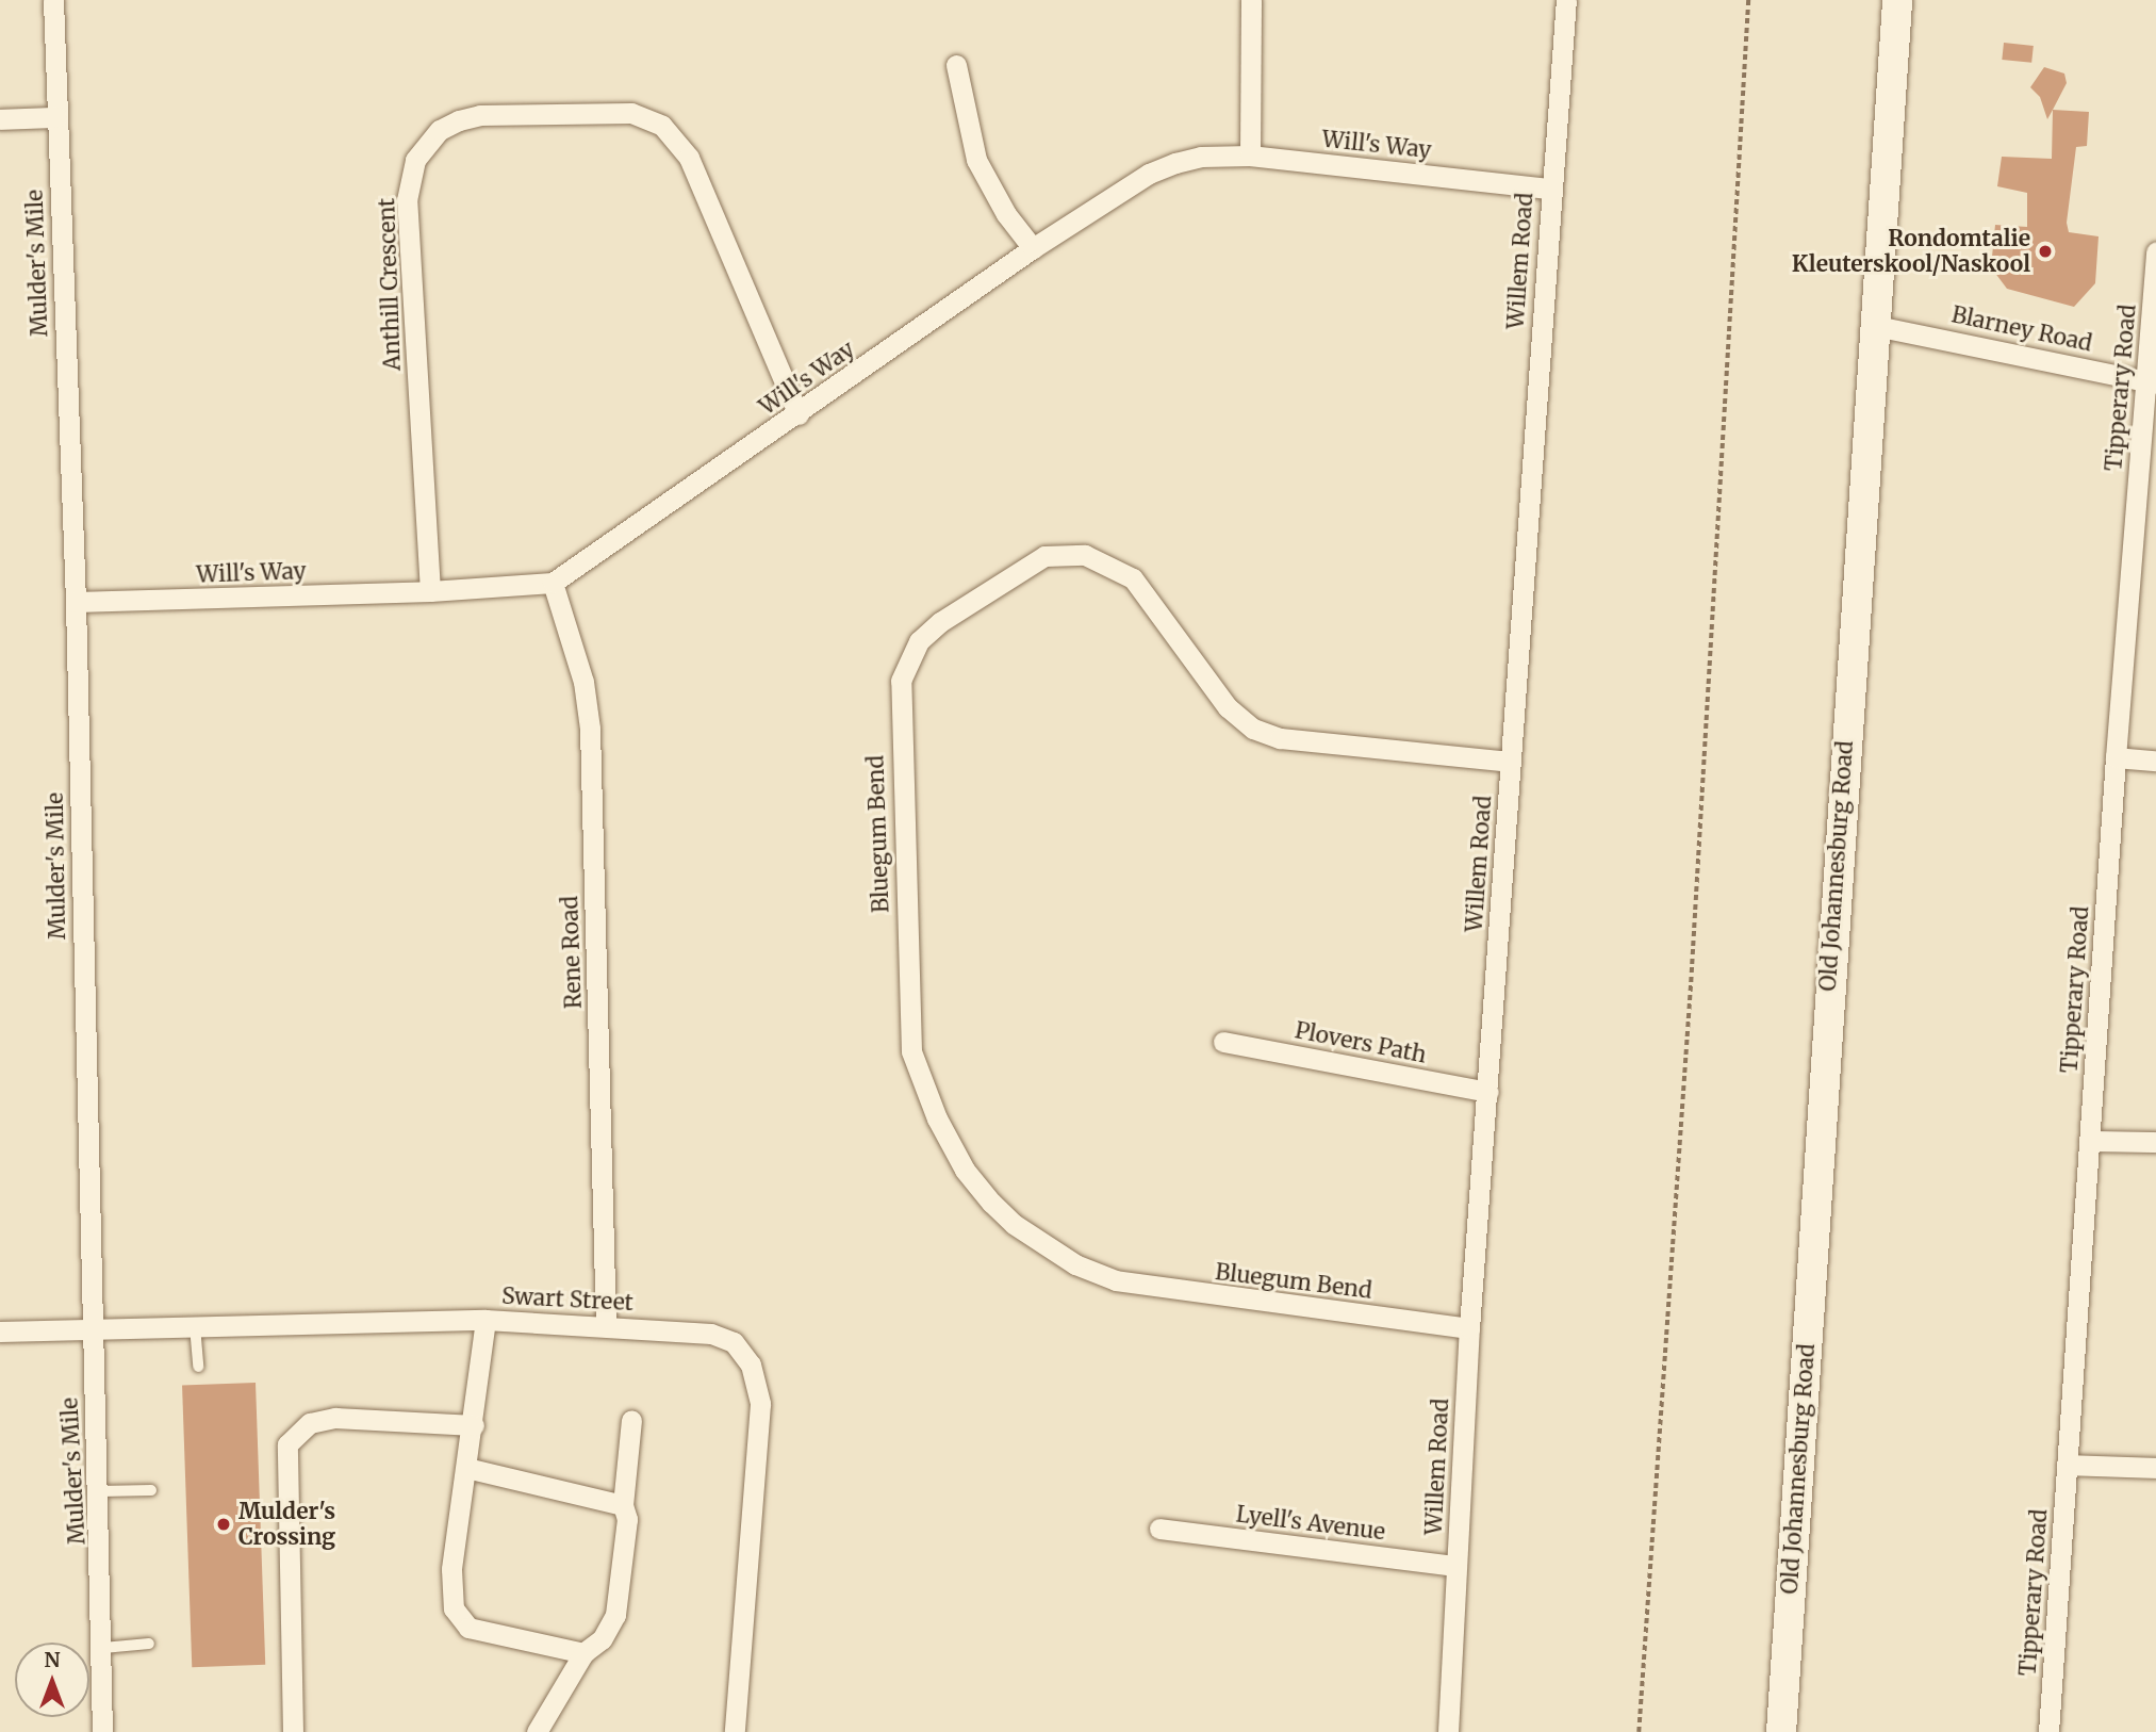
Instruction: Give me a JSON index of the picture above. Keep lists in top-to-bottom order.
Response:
{
  "streets": {
    "main road": ["Old Johannesburg Road"],
    "street": [
      "Will's Way",
      "Willem Road",
      "Mulder's Mile",
      "Anthill Crescent",
      "Blarney Road",
      "Tipperary Road",
      "Bluegum Bend",
      "Rene Road",
      "Plovers Path",
      "Swart Street",
      "Lyell's Avenue"
    ]
  },
  "crossings": [
    ["Will's Way", "Willem Road"],
    ["Will's Way", "Mulder's Mile"],
    ["Will's Way", "Anthill Crescent"],
    ["Will's Way", "Rene Road"],
    ["Willem Road", "Bluegum Bend"],
    ["Willem Road", "Plovers Path"],
    ["Willem Road", "Lyell's Avenue"],
    ["Mulder's Mile", "Swart Street"],
    ["Blarney Road", "Tipperary Road"],
    ["Blarney Road", "Old Johannesburg Road"],
    ["Rene Road", "Swart Street"]
  ],
  "places": ["Rondomtalie Kleuterskool/Naskool", "Mulder's Crossing"],
  "north": "top"
}
